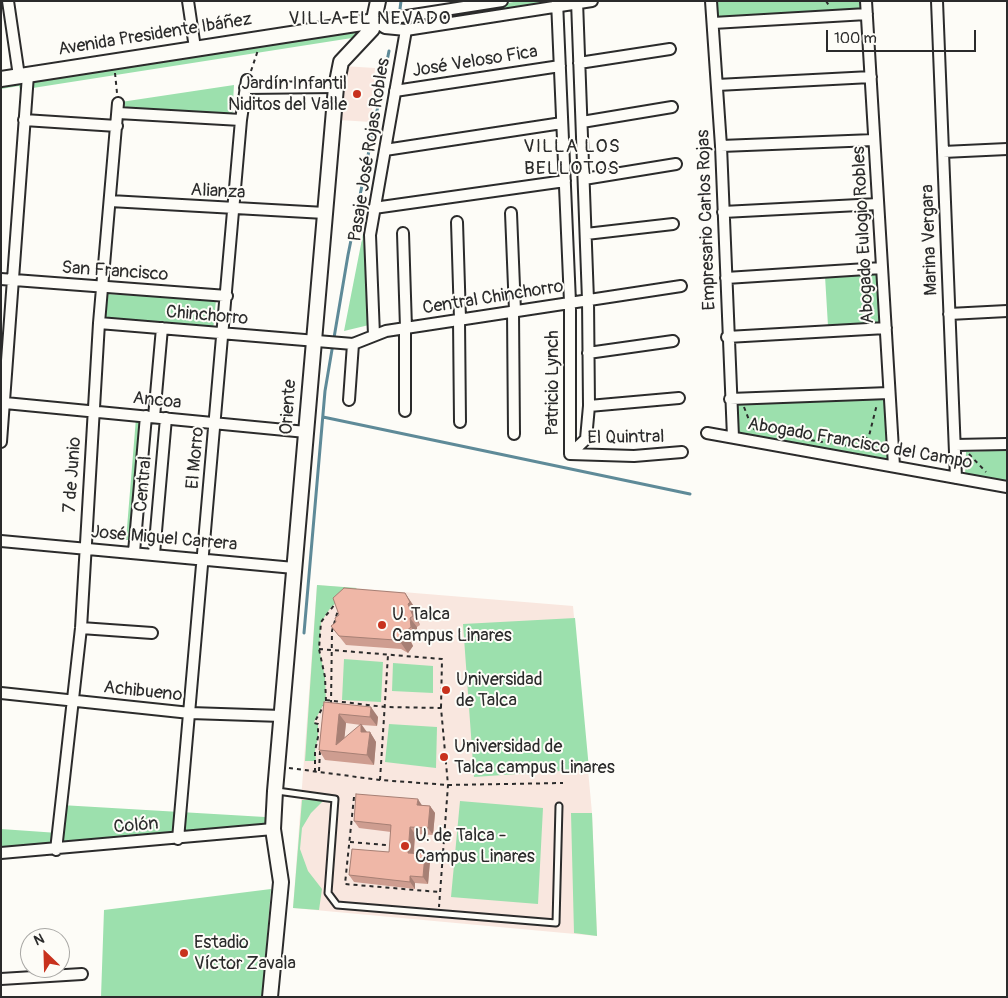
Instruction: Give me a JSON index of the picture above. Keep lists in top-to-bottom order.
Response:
{
  "streets": {
    "street": [
      "Avenida Presidente Ibáñez",
      "José Veloso Fica",
      "Pasaje José Rojas Robles",
      "Alianza",
      "Empresario Carlos Rojas",
      "Abogado Eulogio Robles",
      "Marina Vergara",
      "San Francisco",
      "Central Chinchorro",
      "Chinchorro",
      "Patricio Lynch",
      "Ancoa",
      "Oriente",
      "El Quintral",
      "Abogado Francisco del Campo",
      "El Morro",
      "7 de Junio",
      "Central",
      "José Miguel Carrera",
      "Achibueno",
      "Colón"
    ]
  },
  "crossings": [
    ["Avenida Presidente Ibáñez", "Pasaje José Rojas Robles"],
    ["Avenida Presidente Ibáñez", "Patricio Lynch"],
    ["Avenida Presidente Ibáñez", "Oriente"],
    ["José Veloso Fica", "Pasaje José Rojas Robles"],
    ["José Veloso Fica", "Patricio Lynch"],
    ["Pasaje José Rojas Robles", "Central Chinchorro"],
    ["Alianza", "Oriente"],
    ["Alianza", "El Morro"],
    ["Alianza", "7 de Junio"],
    ["Empresario Carlos Rojas", "Abogado Francisco del Campo"],
    ["Abogado Eulogio Robles", "Abogado Francisco del Campo"],
    ["Marina Vergara", "Abogado Francisco del Campo"],
    ["San Francisco", "El Morro"],
    ["San Francisco", "7 de Junio"],
    ["Central Chinchorro", "Chinchorro"],
    ["Central Chinchorro", "Patricio Lynch"],
    ["Central Chinchorro", "Oriente"],
    ["Chinchorro", "Oriente"],
    ["Chinchorro", "El Morro"],
    ["Chinchorro", "7 de Junio"],
    ["Chinchorro", "Central"],
    ["Patricio Lynch", "El Quintral"],
    ["Ancoa", "Oriente"],
    ["Ancoa", "El Morro"],
    ["Ancoa", "7 de Junio"],
    ["Ancoa", "Central"],
    ["Oriente", "José Miguel Carrera"],
    ["Oriente", "Achibueno"],
    ["Oriente", "Colón"],
    ["El Morro", "José Miguel Carrera"],
    ["El Morro", "Achibueno"],
    ["El Morro", "Colón"],
    ["7 de Junio", "José Miguel Carrera"],
    ["7 de Junio", "Achibueno"],
    ["7 de Junio", "Colón"],
    ["Central", "José Miguel Carrera"]
  ],
  "districts": ["VILLA EL NEVADO", "VILLA LOS BELLOTOS"],
  "places": [
    "Jardín Infantil Niditos del Valle",
    "U. Talca Campus Linares",
    "Universidad de Talca",
    "Universidad de Talca campus Linares",
    "U. de Talca - Campus Linares",
    "Estadio Víctor Zavala"
  ],
  "scale_bar": "100 m",
  "north": "top left"
}
